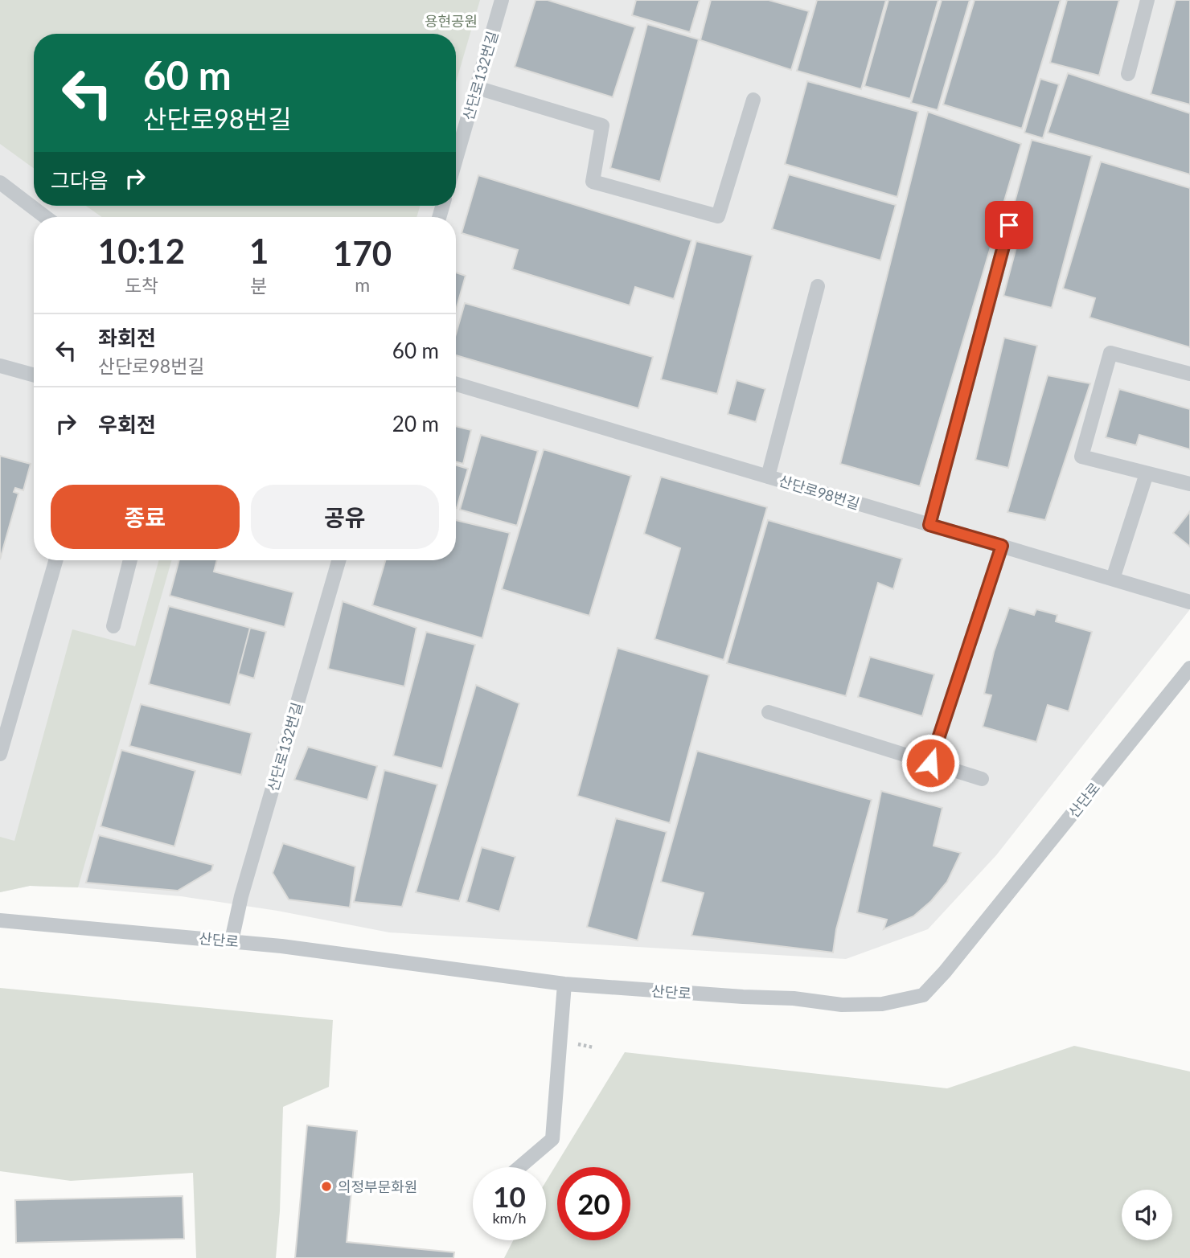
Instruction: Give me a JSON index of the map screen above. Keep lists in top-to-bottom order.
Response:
{
  "streets": {
    "lane": ["산단로132번길", "산단로98번길", "산단로"]
  },
  "crossings": [
    ["산단로132번길", "산단로"]
  ],
  "parks": ["용현공원"],
  "places": ["의정부문화원"],
  "page": {
    "turn": ["60 m", "산단로98번길"],
    "then": "그다음",
    "eta": [
      "10:12",
      "도착",
      "1",
      "분",
      "170",
      "m"
    ],
    "list": [
      {
        "name": "좌회전",
        "note": "산단로98번길",
        "value": "60 m"
      },
      {
        "name": "우회전",
        "value": "20 m"
      }
    ],
    "buttons": ["종료", "공유"],
    "speed": "10 km/h",
    "limit": "20"
  }
}
